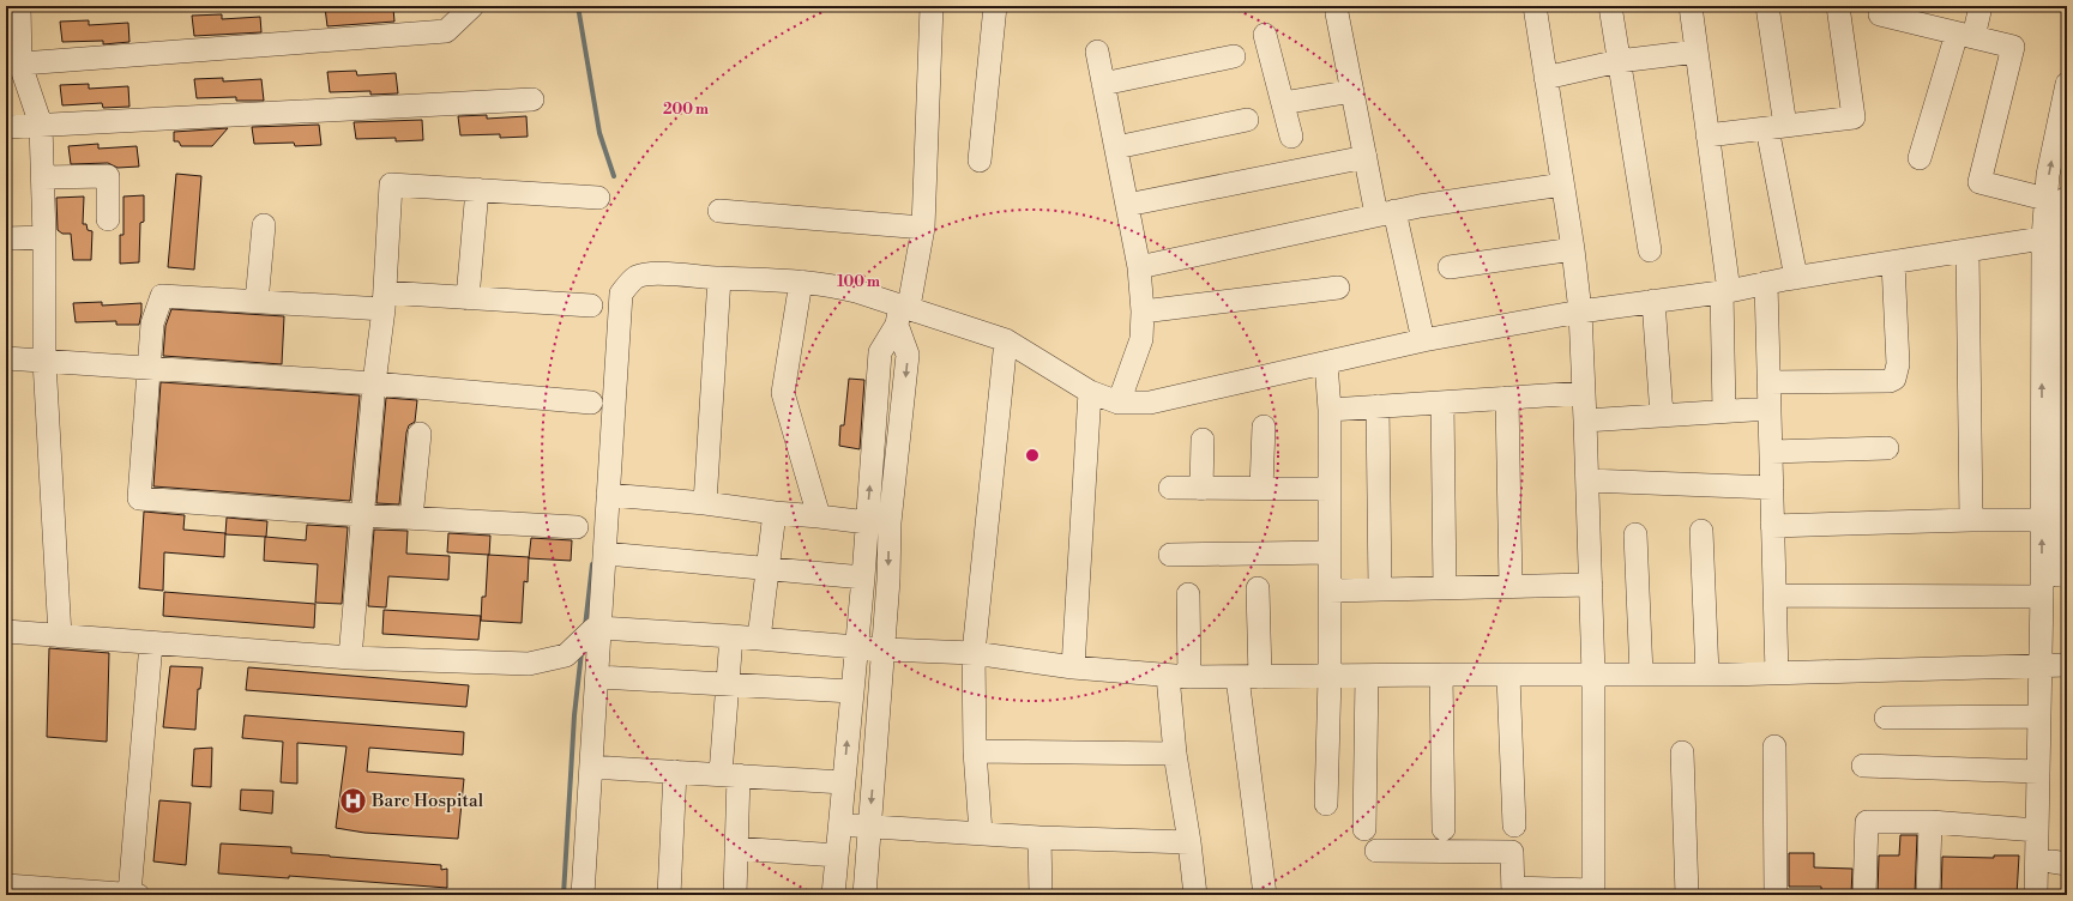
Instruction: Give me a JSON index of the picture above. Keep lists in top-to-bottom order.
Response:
{
  "places": {
    "hospital": ["Barc Hospital"]
  },
  "rings": ["200 m", "100 m"]
}
